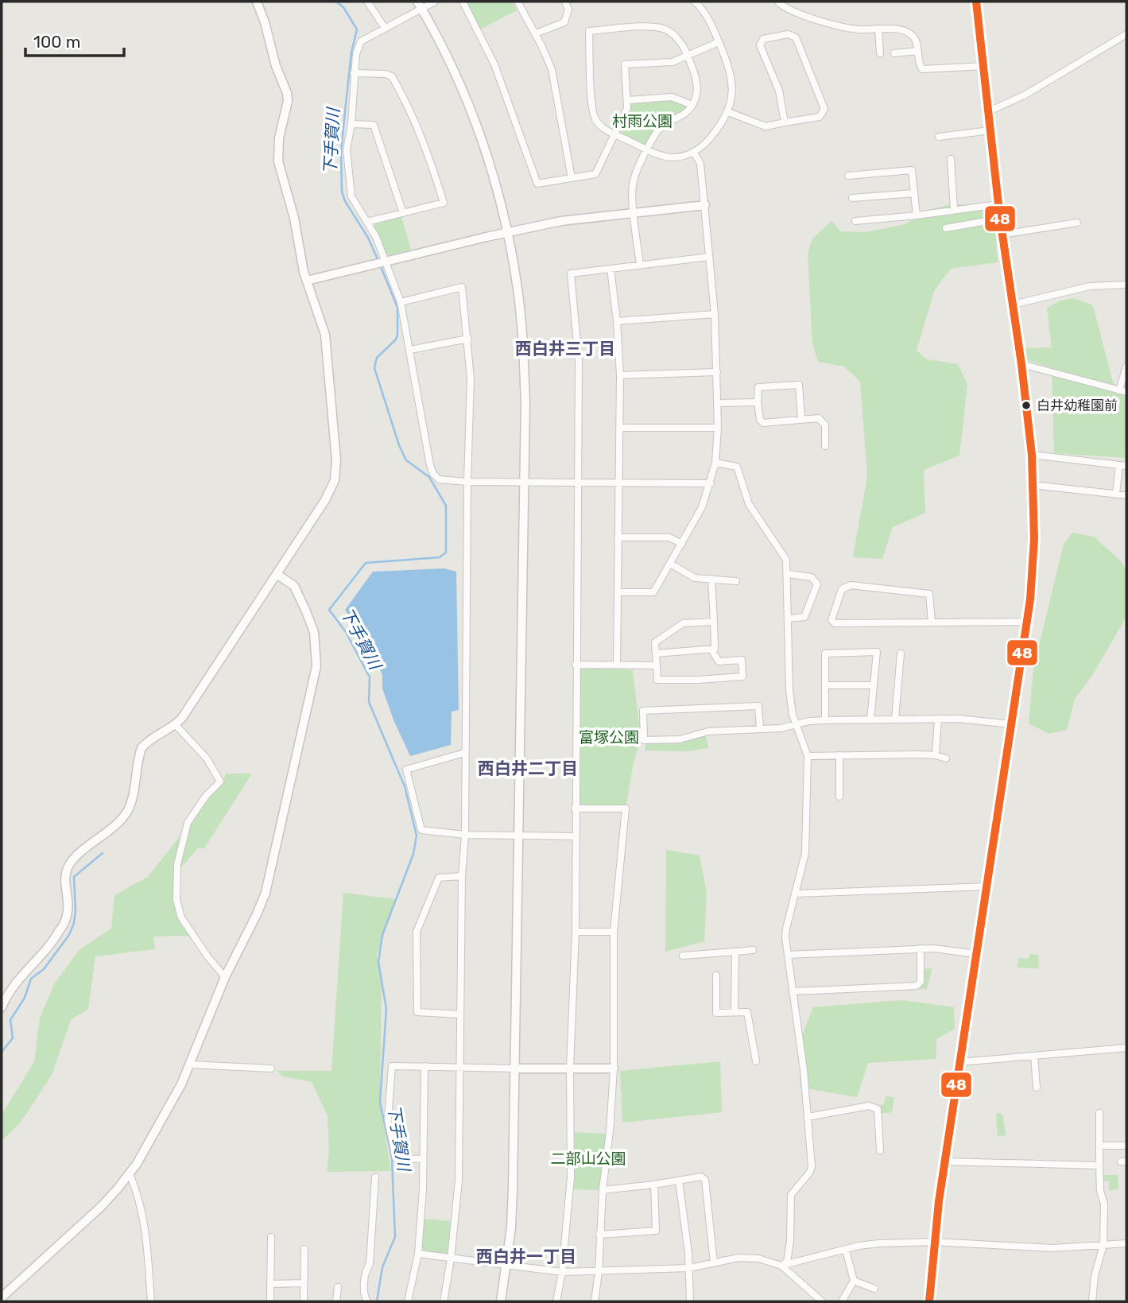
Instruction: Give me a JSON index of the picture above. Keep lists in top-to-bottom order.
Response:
{
  "districts": ["西白井三丁目", "西白井二丁目", "西白井一丁目"],
  "water": ["下手賀川"],
  "parks": ["村雨公園", "富塚公園", "二部山公園"],
  "places": ["白井幼稚園前"],
  "lines": ["transit line 48"],
  "scale_bar": "100 m"
}
